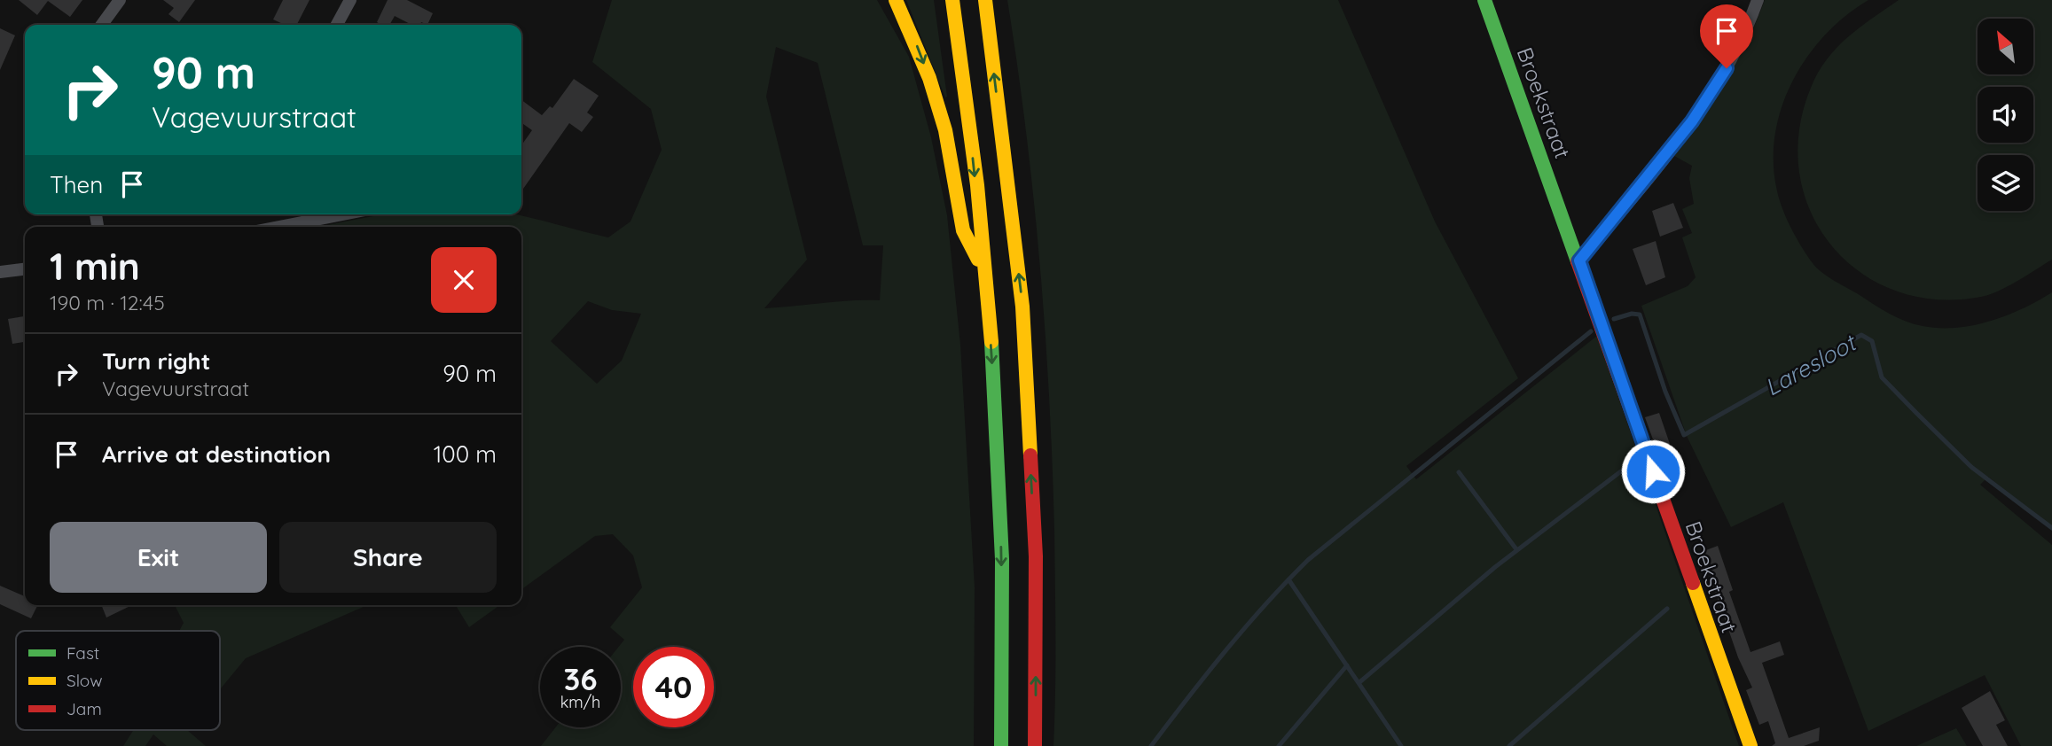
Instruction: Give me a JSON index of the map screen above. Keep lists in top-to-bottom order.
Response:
{
  "streets": {
    "main road": ["Broekstraat"]
  },
  "water": ["Laresloot"],
  "legend": ["Fast", "Slow", "Jam"],
  "north": "top left",
  "page": {
    "turn": ["90 m", "Vagevuurstraat"],
    "then": "Then",
    "heading": ["1 min", "190 m · 12:45"],
    "list": [
      {
        "name": "Turn right",
        "note": "Vagevuurstraat",
        "value": "90 m"
      },
      {
        "name": "Arrive at destination",
        "value": "100 m"
      }
    ],
    "buttons": ["Exit", "Share"],
    "speed": "36 km/h",
    "limit": "40"
  }
}
